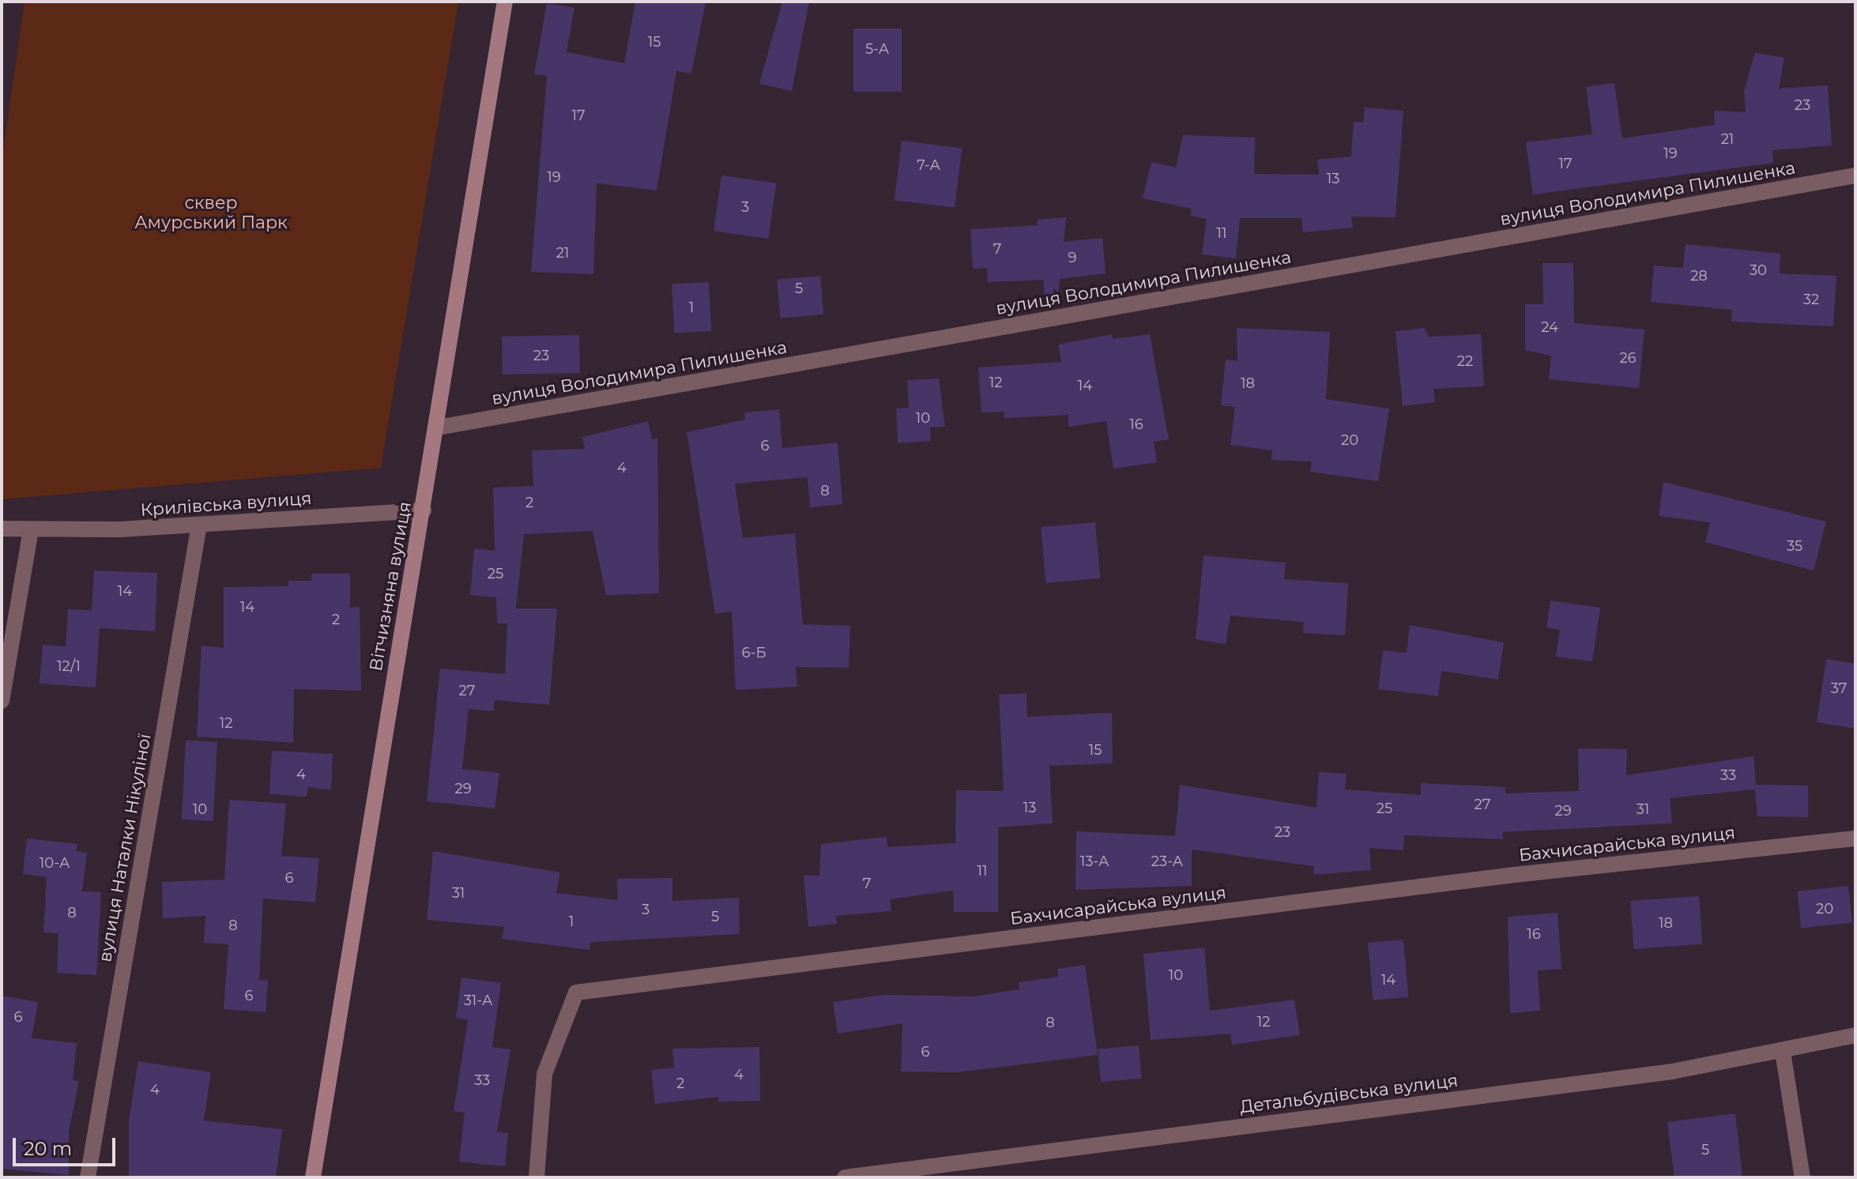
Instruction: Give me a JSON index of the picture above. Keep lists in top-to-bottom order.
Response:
{
  "streets": {
    "street": [
      "вулиця Володимира Пилишенка",
      "Крилівська вулиця",
      "Вітчизняна вулиця",
      "Бахчисарайська вулиця",
      "вулиця Наталки Нікуліної",
      "Детальбудівська вулиця"
    ]
  },
  "crossings": [
    ["вулиця Володимира Пилишенка", "Вітчизняна вулиця"],
    ["Крилівська вулиця", "Вітчизняна вулиця"],
    ["Крилівська вулиця", "вулиця Наталки Нікуліної"]
  ],
  "parks": ["сквер Амурський Парк"],
  "house_numbers": [
    "15",
    "5-А",
    "23",
    "17",
    "21",
    "19",
    "17",
    "7-А",
    "19",
    "13",
    "3",
    "11",
    "7",
    "21",
    "9",
    "30",
    "28",
    "5",
    "32",
    "1",
    "24",
    "23",
    "26",
    "22",
    "12",
    "18",
    "14",
    "10",
    "16",
    "20",
    "6",
    "4",
    "8",
    "2",
    "35",
    "25",
    "14",
    "14",
    "2",
    "6-Б",
    "12/1",
    "37",
    "27",
    "12",
    "15",
    "4",
    "33",
    "29",
    "27",
    "13",
    "25",
    "10",
    "31",
    "29",
    "23",
    "13-А",
    "23-А",
    "10-А",
    "11",
    "6",
    "7",
    "31",
    "20",
    "3",
    "8",
    "5",
    "1",
    "18",
    "8",
    "16",
    "10",
    "14",
    "6",
    "31-А",
    "6",
    "12",
    "8",
    "6",
    "4",
    "33",
    "2",
    "4",
    "5"
  ],
  "scale_bar": "20 m"
}
